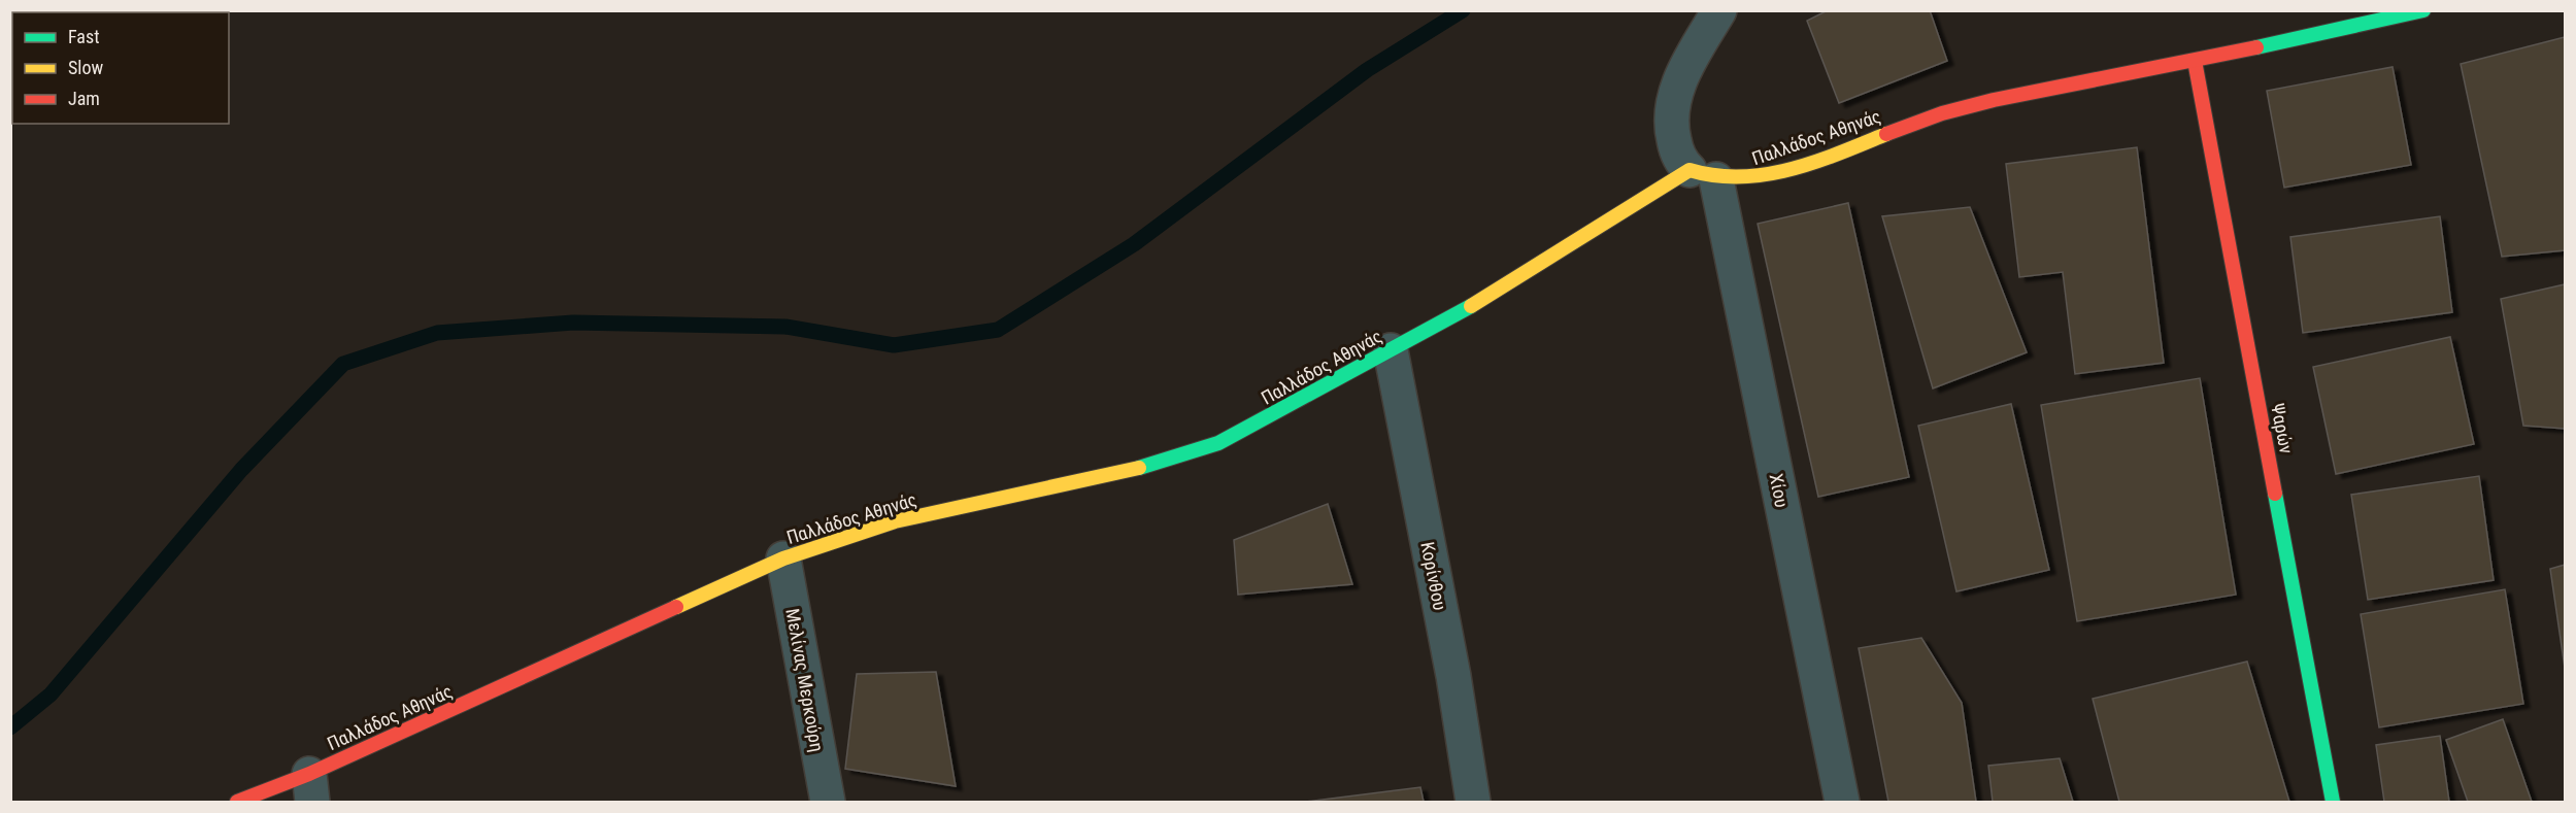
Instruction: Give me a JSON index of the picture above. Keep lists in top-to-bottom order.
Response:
{
  "streets": {
    "street": [
      "Παλλάδος Αθηνάς",
      "Ψαρών",
      "Χίου",
      "Κορίνθου",
      "Μελίνας Μερκούρη"
    ]
  },
  "crossings": [
    ["Παλλάδος Αθηνάς", "Ψαρών"],
    ["Παλλάδος Αθηνάς", "Χίου"],
    ["Παλλάδος Αθηνάς", "Κορίνθου"],
    ["Παλλάδος Αθηνάς", "Μελίνας Μερκούρη"]
  ],
  "legend": ["Fast", "Slow", "Jam"]
}
